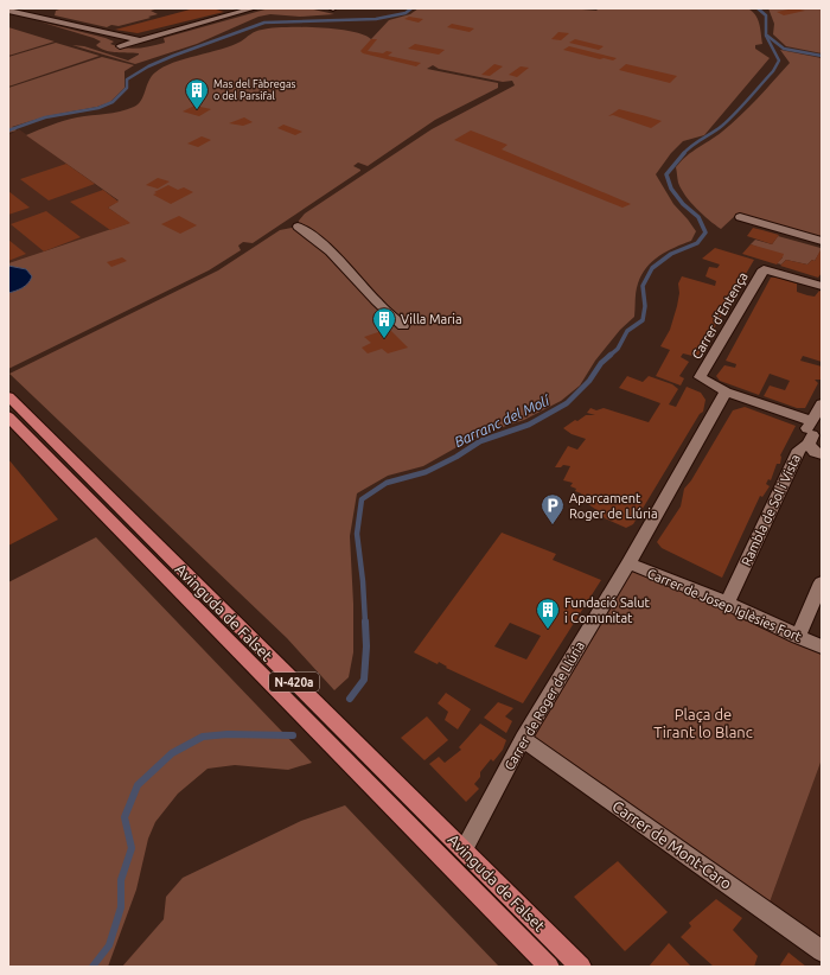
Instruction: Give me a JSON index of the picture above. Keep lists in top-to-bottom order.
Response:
{
  "streets": {
    "main road": ["Avinguda de Falset", "N-420a"],
    "street": [
      "Carrer d'Entença",
      "Rambla de Sol i Vista",
      "Carrer de Josep Iglèsies Fort",
      "Carrer de Roger de Llúria",
      "Carrer de Mont-Caro"
    ]
  },
  "crossings": [
    ["Carrer d'Entença", "Carrer de Roger de Llúria"],
    ["Rambla de Sol i Vista", "Carrer de Josep Iglèsies Fort"],
    ["Carrer de Josep Iglèsies Fort", "Carrer de Roger de Llúria"],
    ["Avinguda de Falset", "Carrer de Roger de Llúria"],
    ["Carrer de Roger de Llúria", "Carrer de Mont-Caro"]
  ],
  "water": ["Barranc del Molí"],
  "parks": ["Plaça de Tirant lo Blanc"],
  "places": {
    "building": ["Mas del Fàbregas o del Parsifal", "Villa Maria", "Fundació Salut i Comunitat"],
    "parking": ["Aparcament Roger de Llúria"]
  }
}
